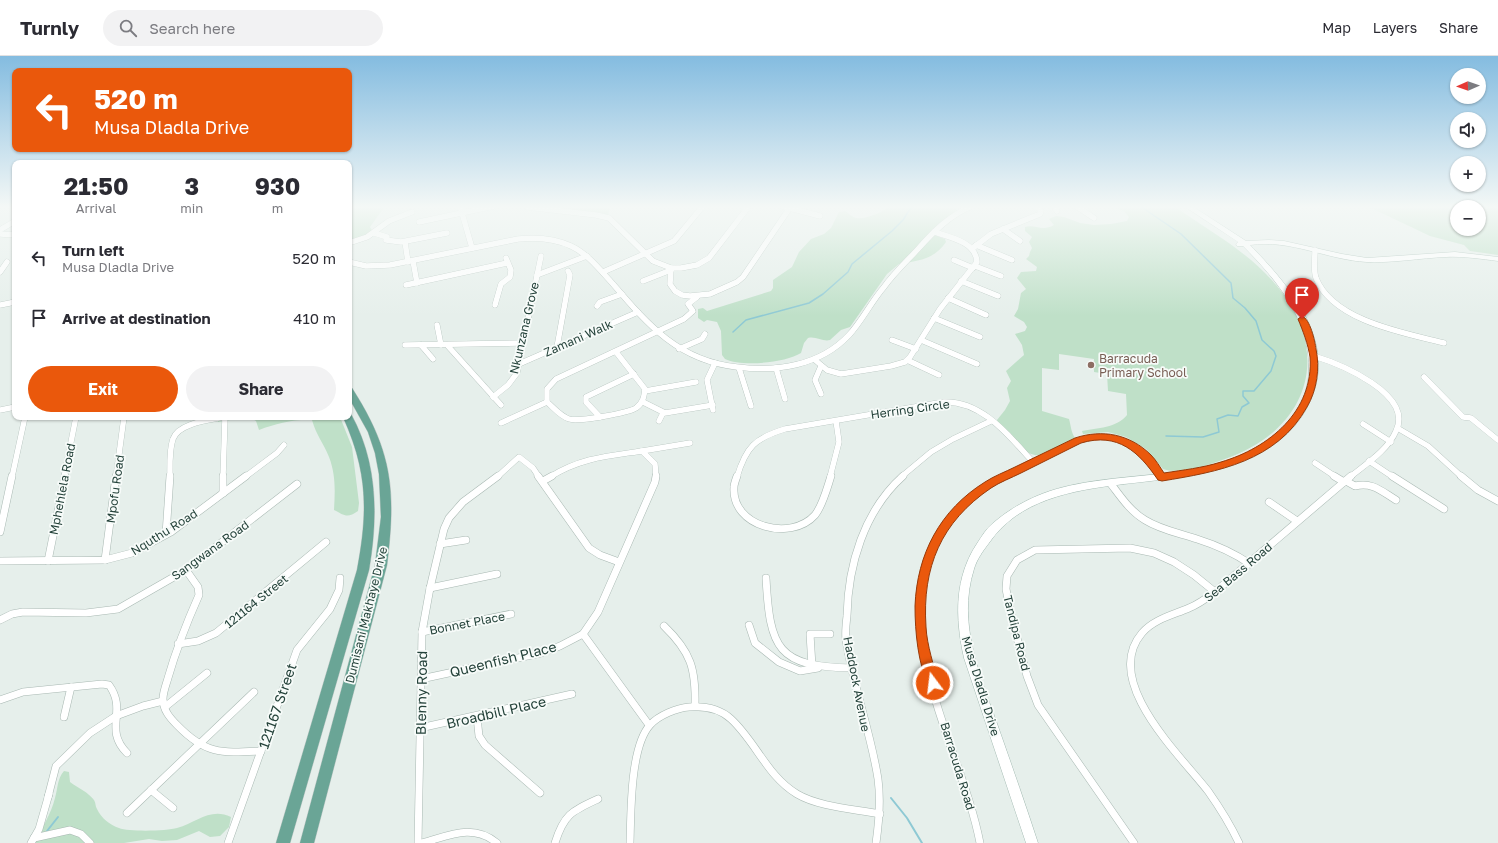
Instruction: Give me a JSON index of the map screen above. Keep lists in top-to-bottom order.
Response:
{
  "streets": {
    "main road": ["Dumisani Makhaye Drive"],
    "street": [
      "Nkunzana Grove",
      "Zamani Walk",
      "Herring Circle",
      "Mphehlela Road",
      "Mpofu Road",
      "Nquthu Road",
      "Sangwana Road",
      "Sea Bass Road",
      "121164 Street",
      "Bonnet Place",
      "Tandipa Road",
      "Queenfish Place",
      "Haddock Avenue",
      "Musa Dladla Drive",
      "Blenny Road",
      "121167 Street",
      "Broadbill Place",
      "Barracuda Road"
    ]
  },
  "crossings": [
    ["Nkunzana Grove", "Zamani Walk"],
    ["Herring Circle", "Haddock Avenue"],
    ["Herring Circle", "Barracuda Road"],
    ["Mphehlela Road", "Nquthu Road"],
    ["Mpofu Road", "Nquthu Road"],
    ["Sea Bass Road", "Tandipa Road"],
    ["Bonnet Place", "Blenny Road"],
    ["Queenfish Place", "Blenny Road"],
    ["Musa Dladla Drive", "Barracuda Road"],
    ["Blenny Road", "Broadbill Place"]
  ],
  "places": ["Barracuda Primary School"],
  "north": "left",
  "page": {
    "header": "Turnly",
    "search": "Search here",
    "nav": ["Map", "Layers", "Share"],
    "map_buttons": ["+", "−"],
    "turn": ["520 m", "Musa Dladla Drive"],
    "eta": [
      "21:50",
      "Arrival",
      "3",
      "min",
      "930",
      "m"
    ],
    "list": [
      {
        "name": "Turn left",
        "note": "Musa Dladla Drive",
        "value": "520 m"
      },
      {
        "name": "Arrive at destination",
        "value": "410 m"
      }
    ],
    "buttons": ["Exit", "Share"]
  }
}
